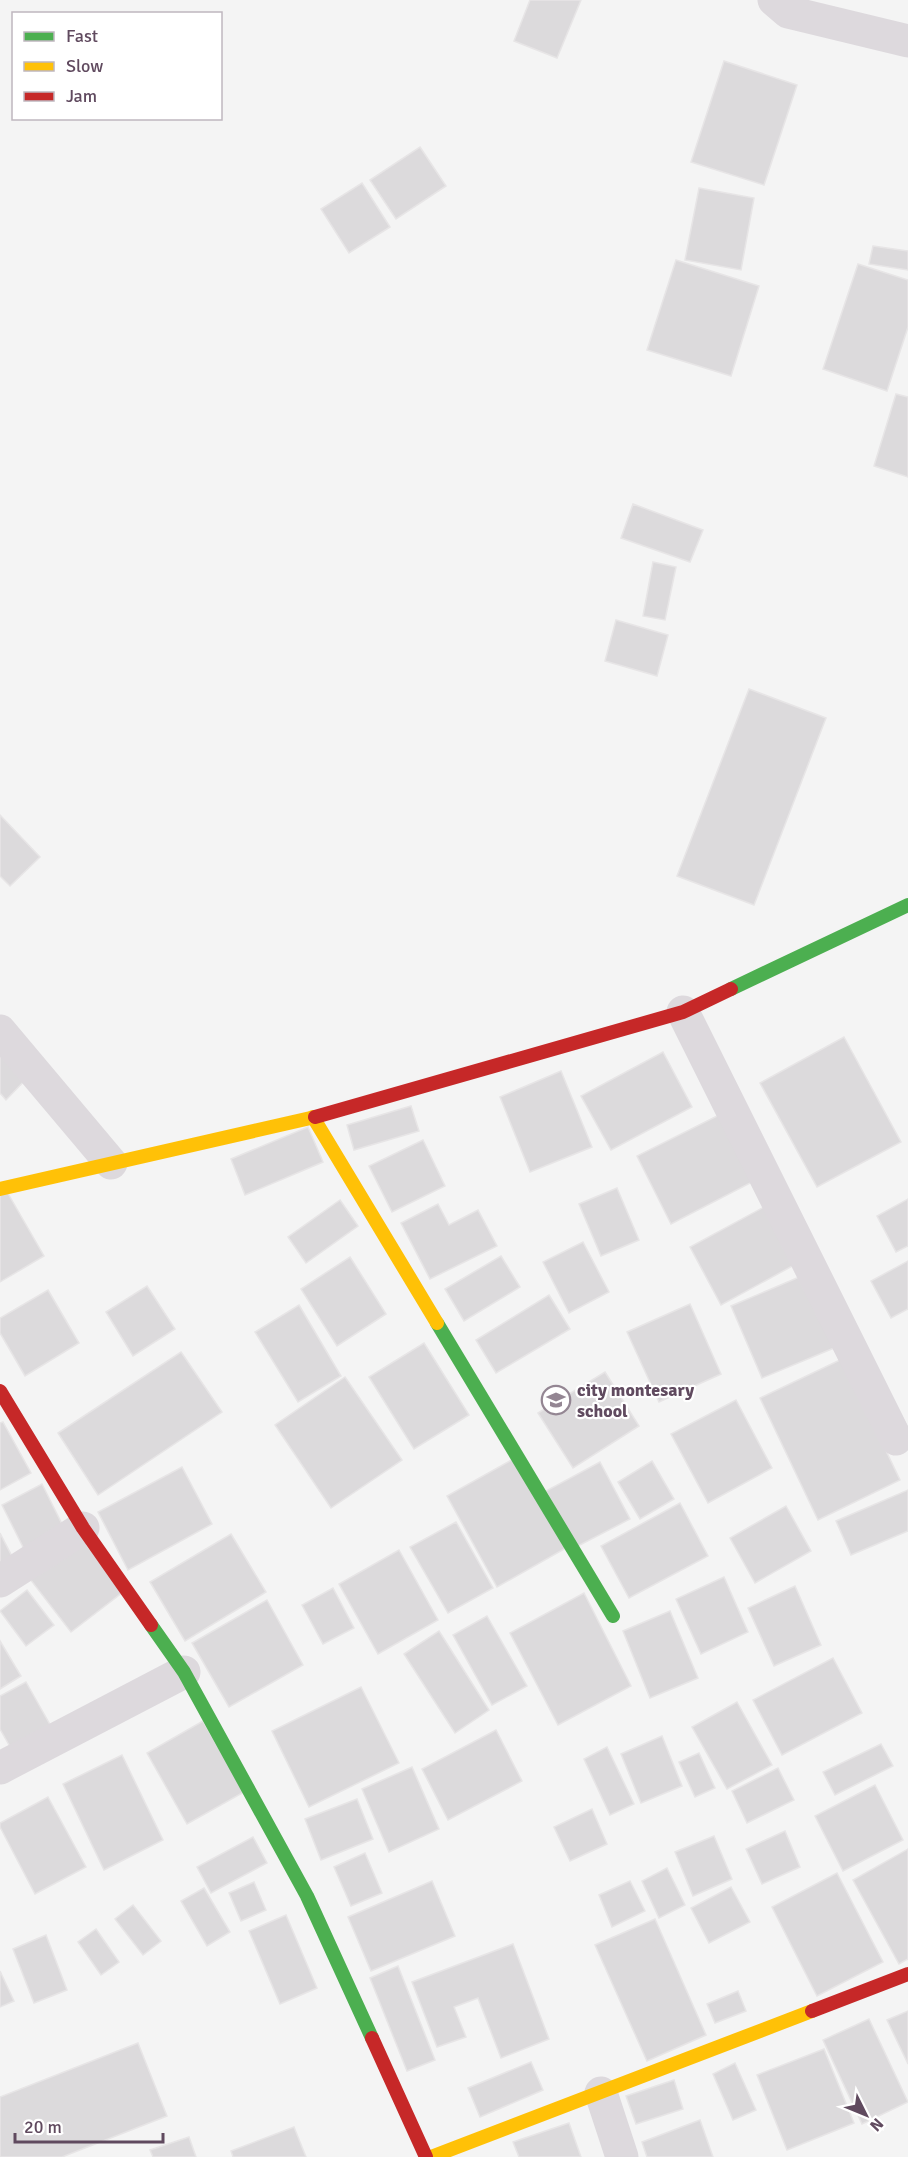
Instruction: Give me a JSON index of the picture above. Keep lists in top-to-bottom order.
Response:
{
  "places": {
    "school or university": ["city montesary school"]
  },
  "legend": ["Fast", "Slow", "Jam"],
  "scale_bar": "20 m",
  "north": "bottom right"
}
